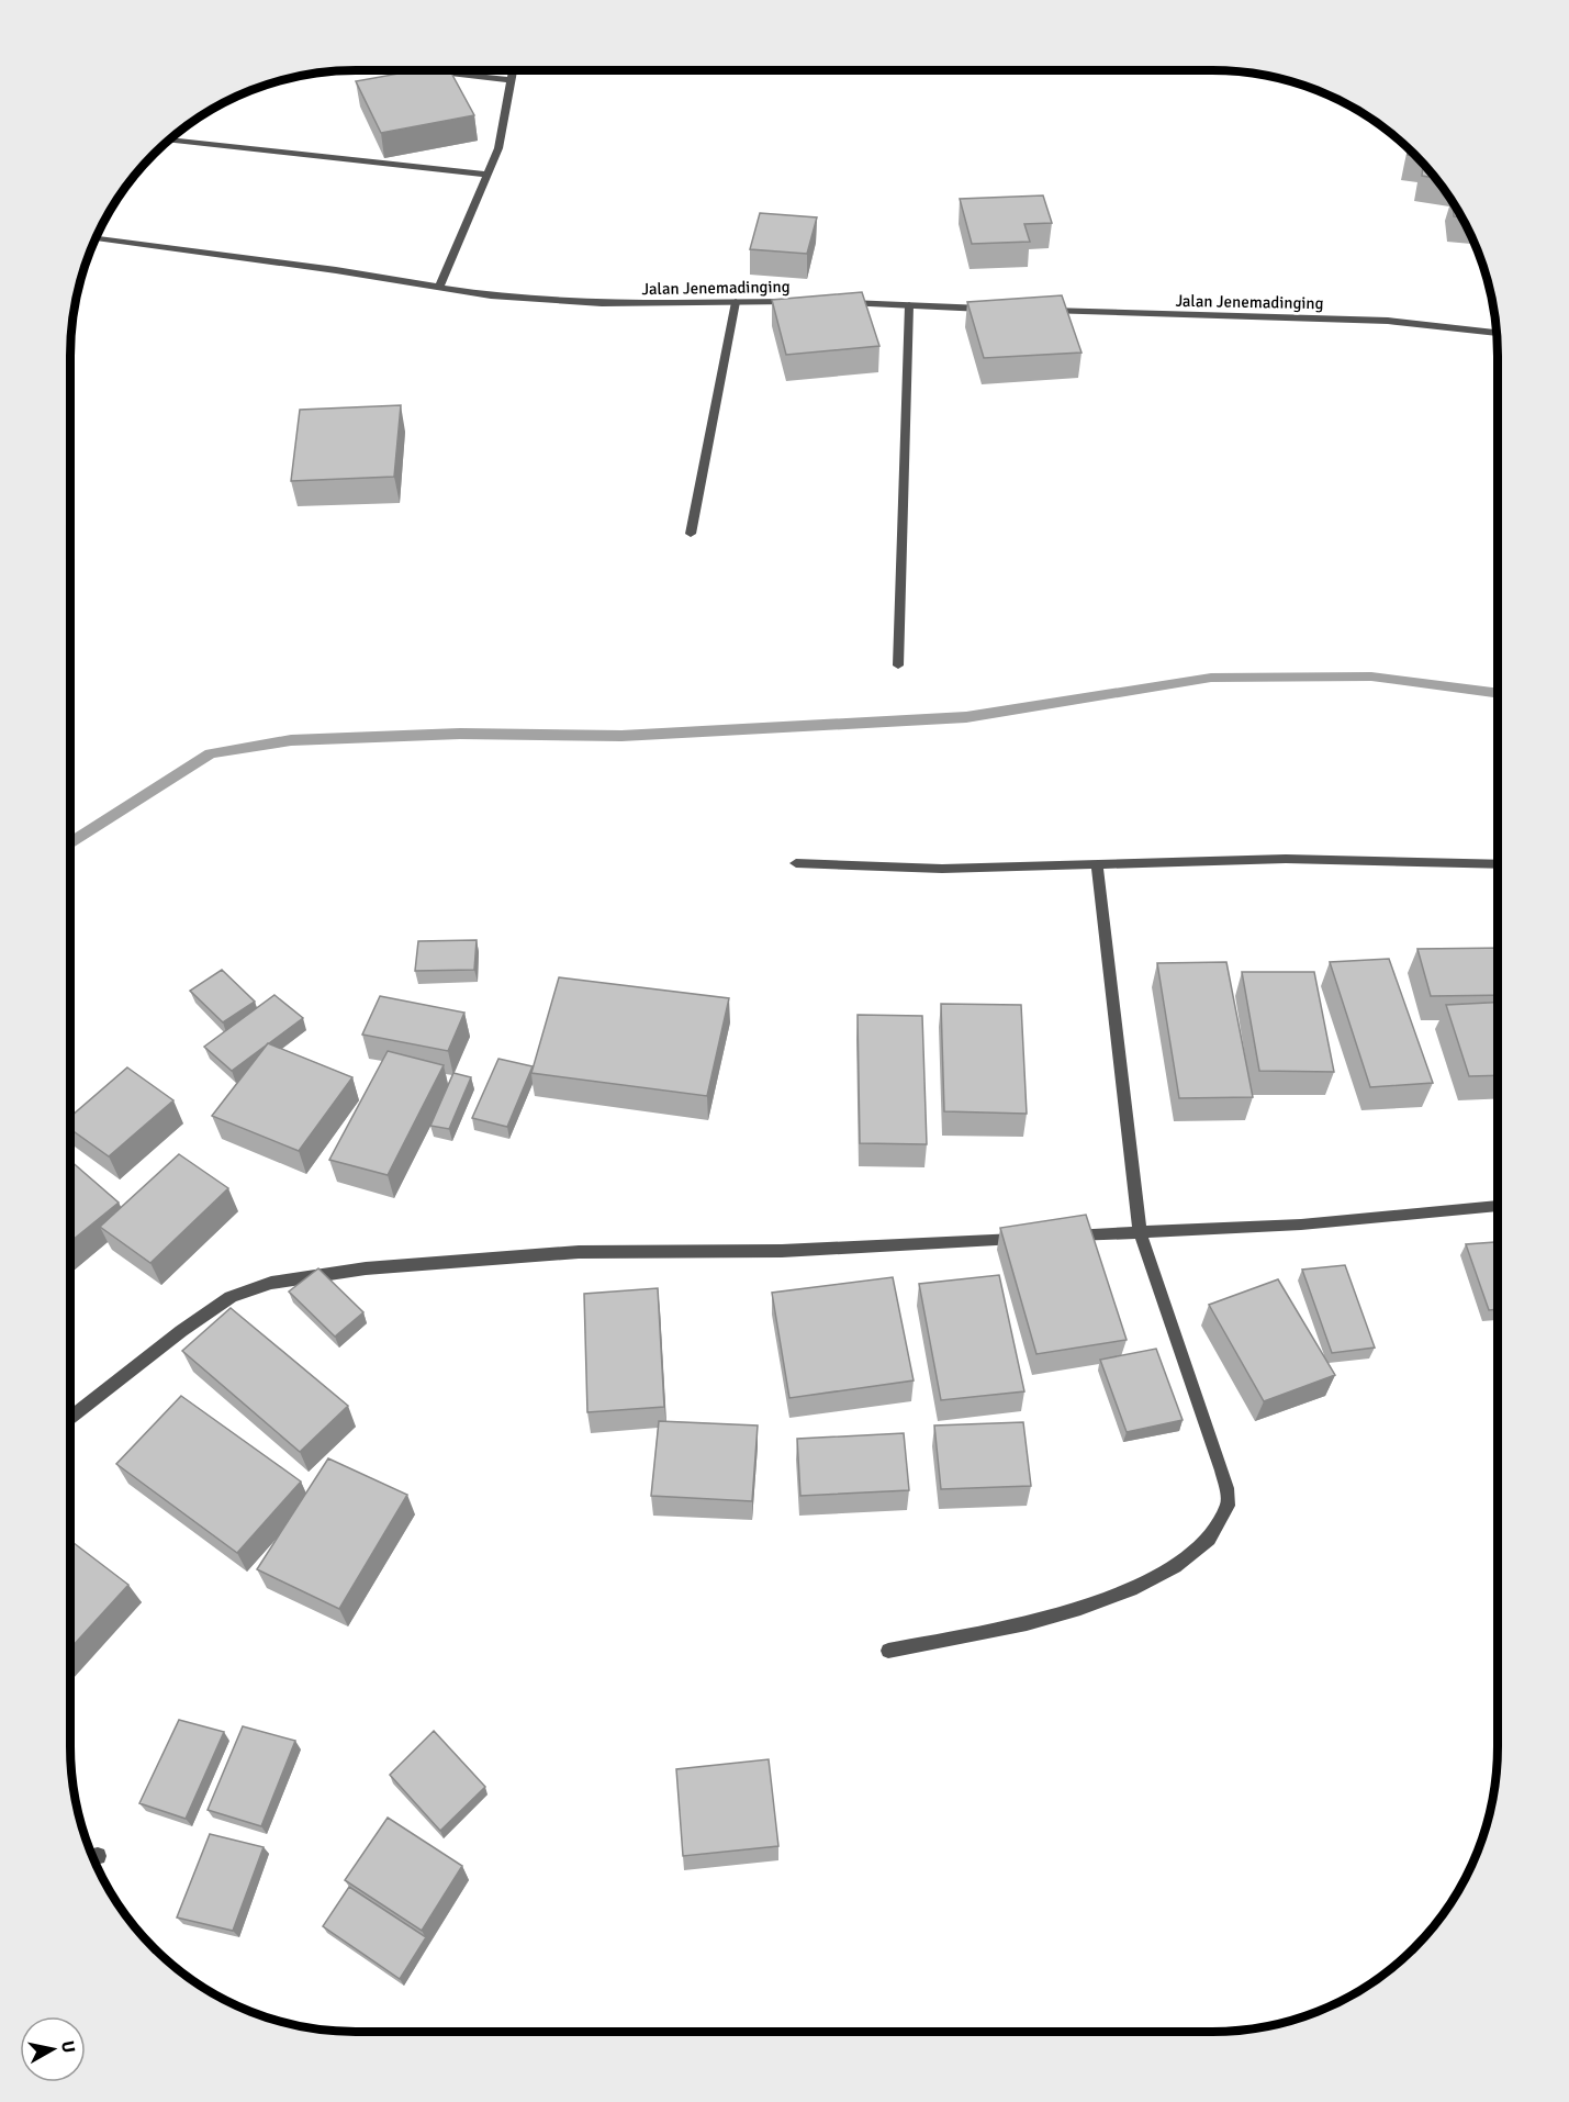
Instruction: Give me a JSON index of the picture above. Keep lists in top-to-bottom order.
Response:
{
  "streets": {
    "street": ["Jalan Jenemadinging"]
  },
  "north": "right"
}
